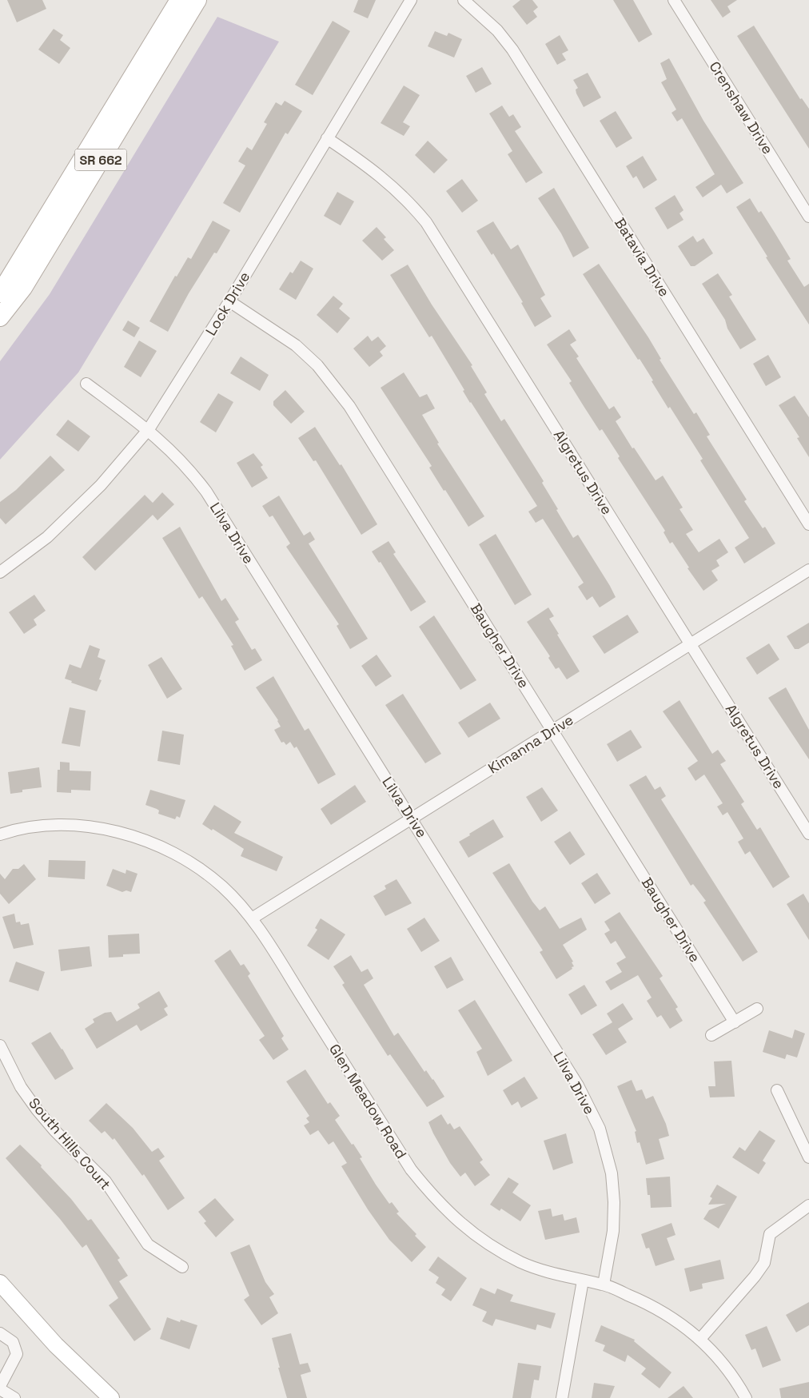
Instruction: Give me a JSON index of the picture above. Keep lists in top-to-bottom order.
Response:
{
  "streets": {
    "main road": ["SR 662"],
    "street": [
      "Crenshaw Drive",
      "Batavia Drive",
      "Lock Drive",
      "Algretus Drive",
      "Lilva Drive",
      "Baugher Drive",
      "Kimanna Drive",
      "Glen Meadow Road",
      "South Hills Court"
    ]
  },
  "crossings": [
    ["Lock Drive", "Algretus Drive"],
    ["Lock Drive", "Lilva Drive"],
    ["Lock Drive", "Baugher Drive"],
    ["Algretus Drive", "Kimanna Drive"],
    ["Lilva Drive", "Kimanna Drive"],
    ["Lilva Drive", "Glen Meadow Road"],
    ["Baugher Drive", "Kimanna Drive"],
    ["Kimanna Drive", "Glen Meadow Road"]
  ]
}
